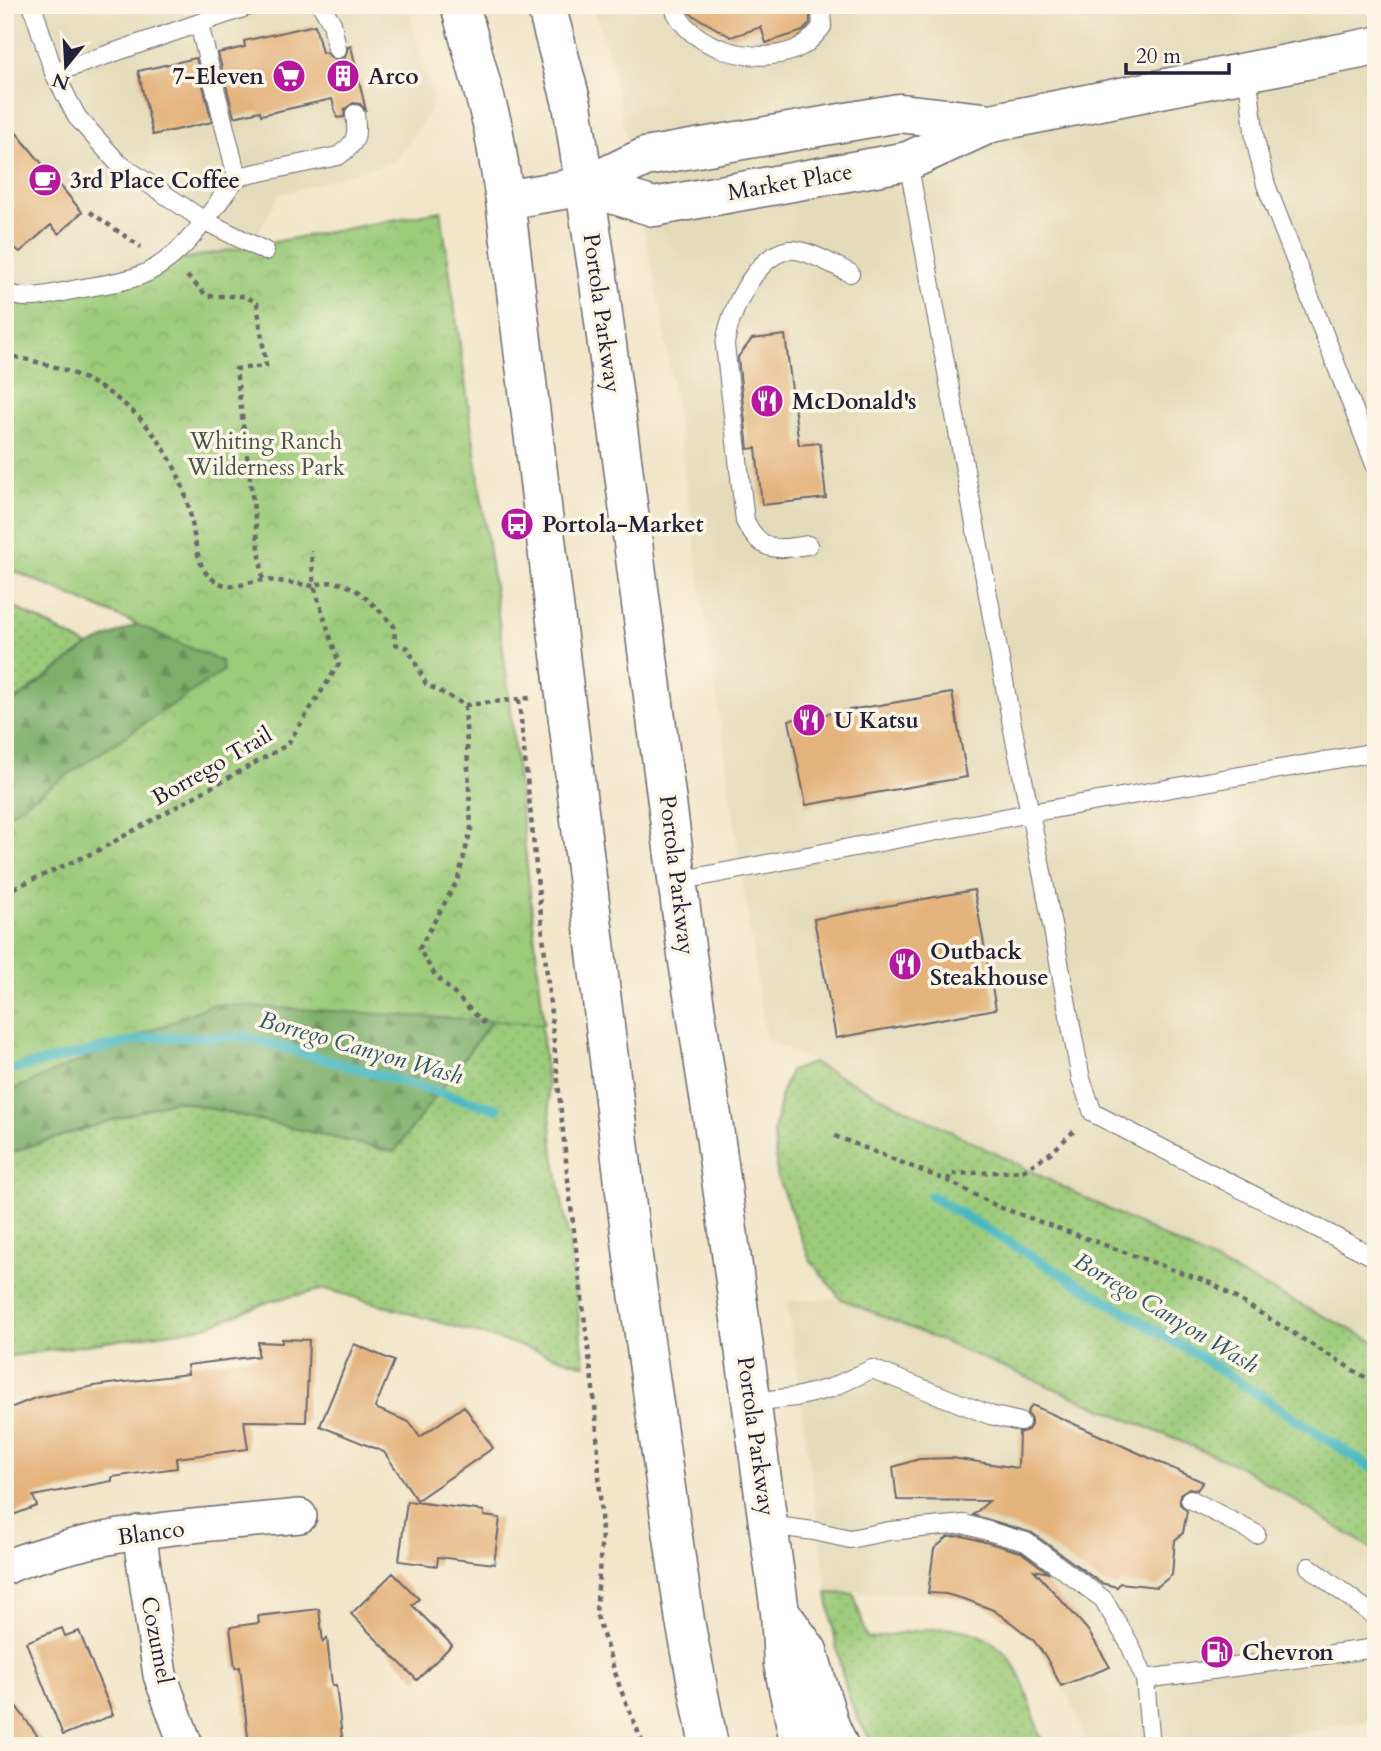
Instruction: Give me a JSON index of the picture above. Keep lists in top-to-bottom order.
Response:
{
  "streets": {
    "main road": ["Market Place", "Portola Parkway"],
    "street": ["Blanco", "Cozumel"],
    "path": ["Borrego Trail"]
  },
  "crossings": [
    ["Market Place", "Portola Parkway"],
    ["Blanco", "Cozumel"]
  ],
  "water": ["Borrego Canyon Wash"],
  "parks": ["Whiting Ranch Wilderness Park"],
  "places": {
    "supermarket": ["7-Eleven"],
    "building": ["Arco"],
    "cafe": ["3rd Place Coffee"],
    "restaurant": ["McDonald's", "U Katsu", "Outback Steakhouse"],
    "bus stop": ["Portola-Market"],
    "fuel station": ["Chevron"]
  },
  "scale_bar": "20 m",
  "north": "bottom"
}
